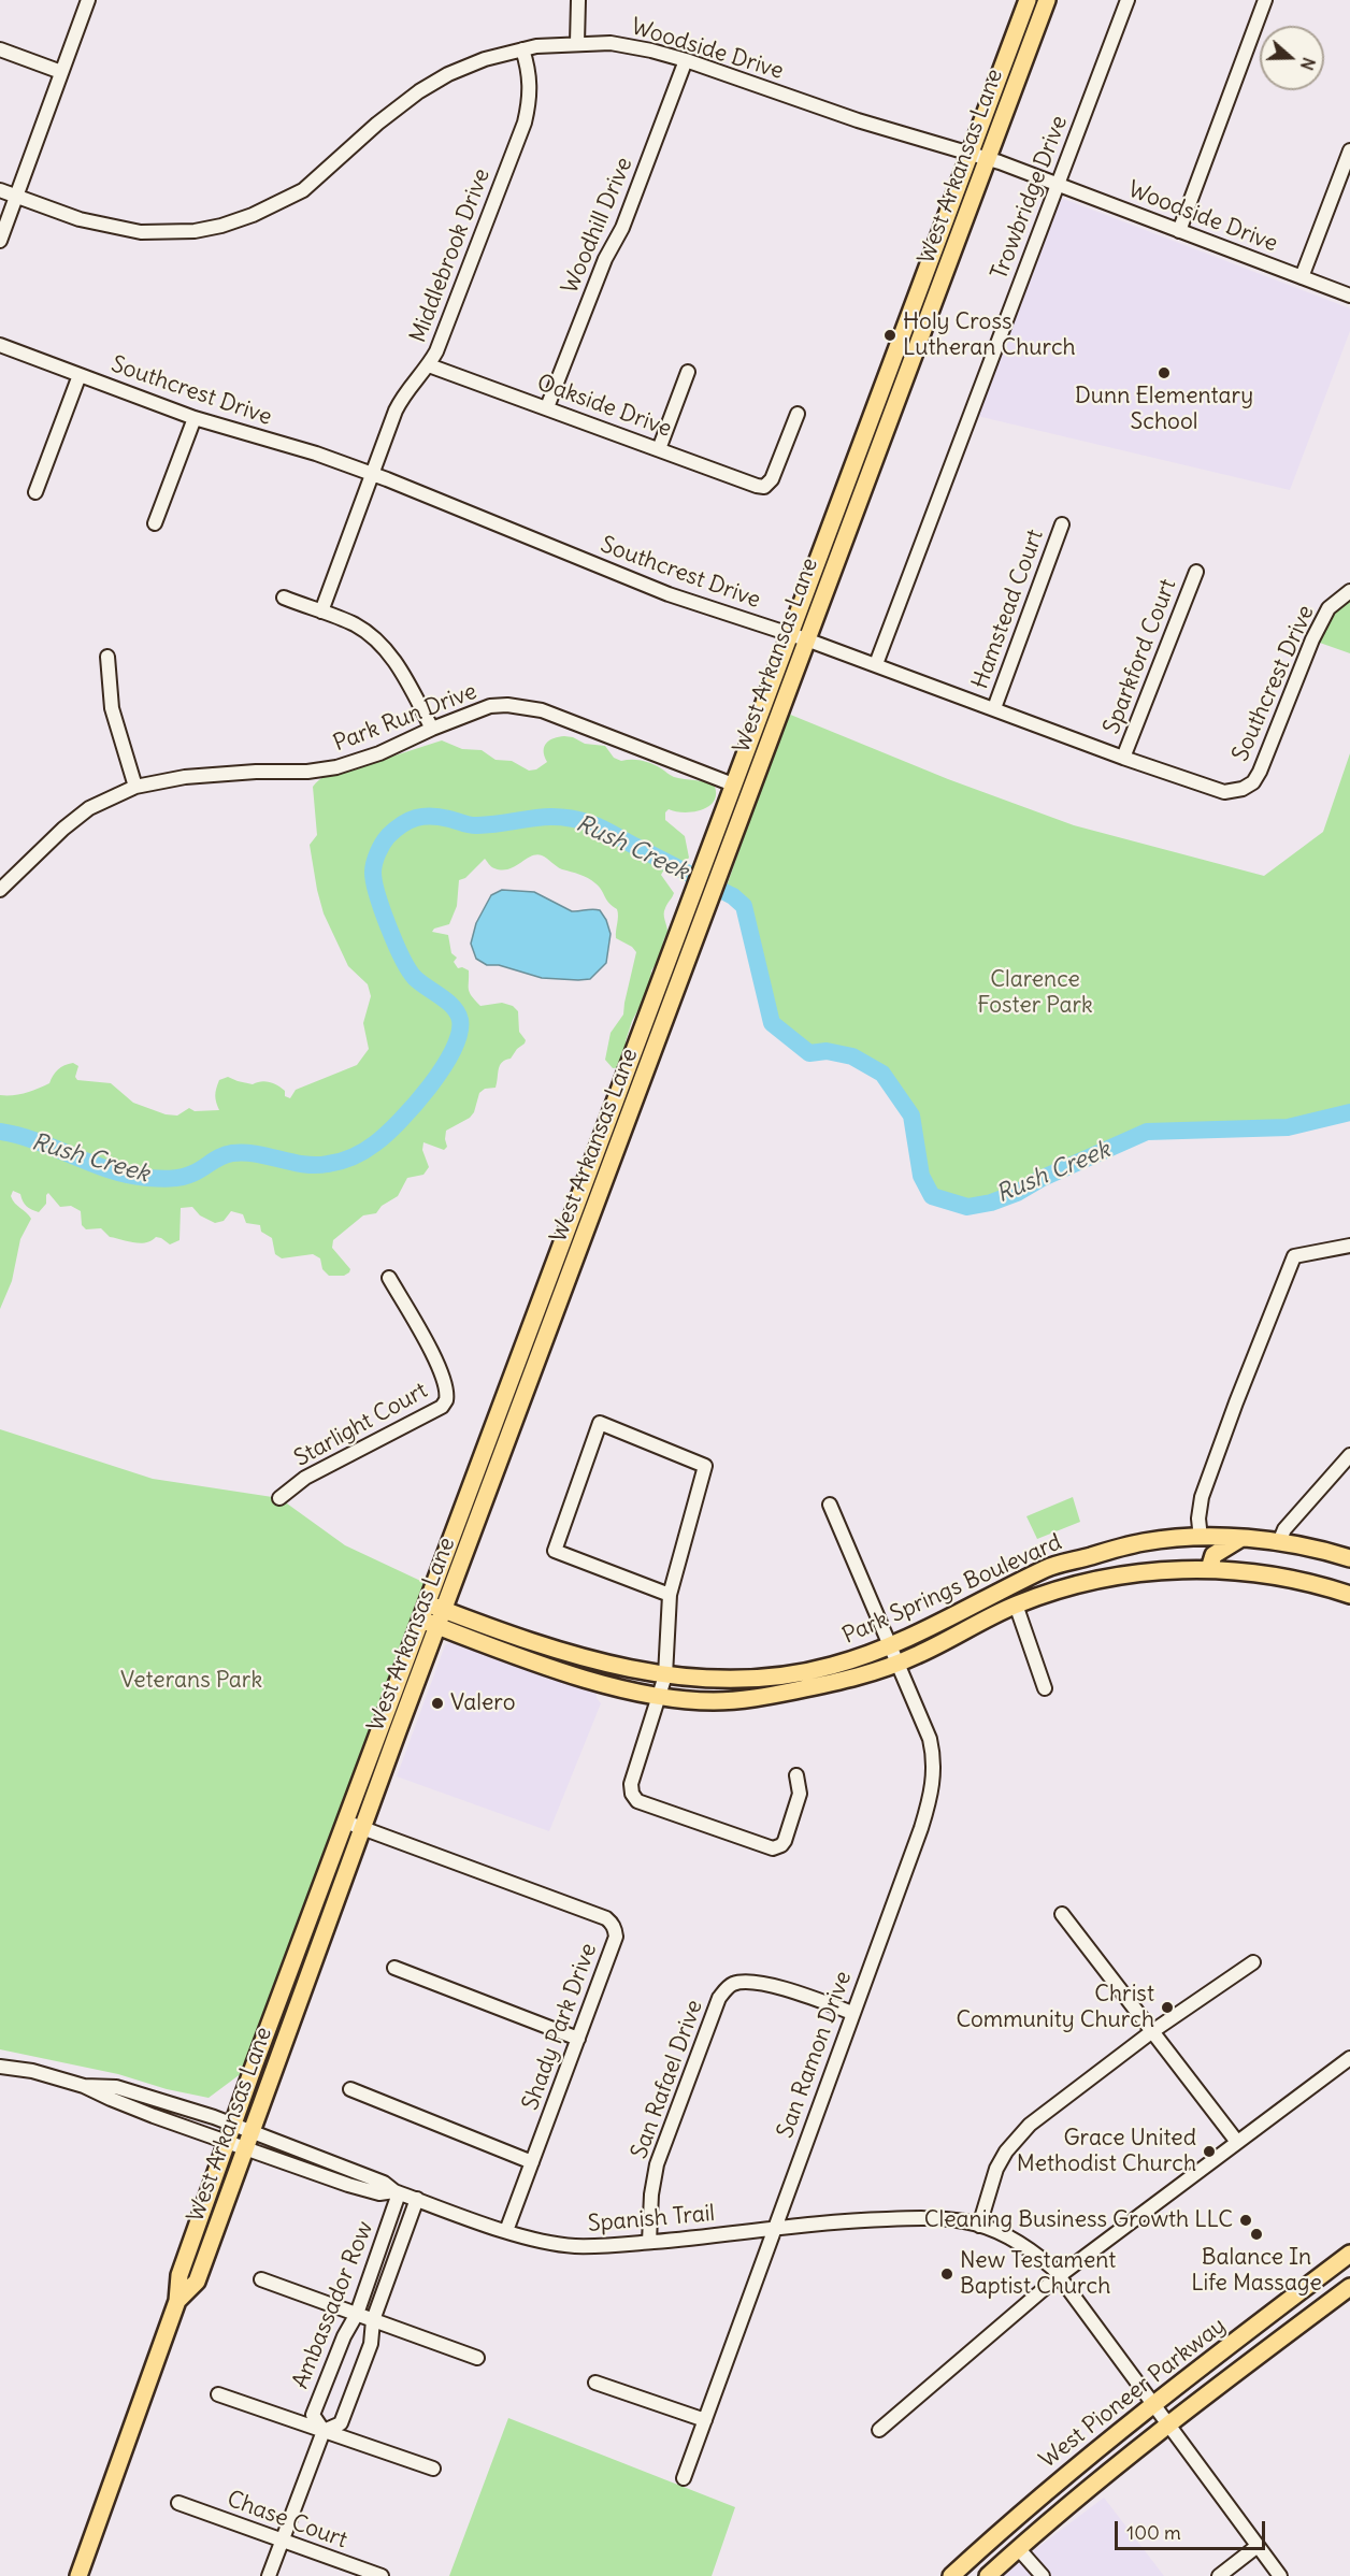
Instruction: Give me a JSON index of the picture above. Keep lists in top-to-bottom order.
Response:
{
  "streets": {
    "main road": ["West Arkansas Lane", "Park Springs Boulevard", "West Pioneer Parkway"],
    "street": [
      "Woodside Drive",
      "Trowbridge Drive",
      "Woodhill Drive",
      "Middlebrook Drive",
      "Southcrest Drive",
      "Oakside Drive",
      "Hamstead Court",
      "Sparkford Court",
      "Park Run Drive",
      "Starlight Court",
      "Shady Park Drive",
      "San Ramon Drive",
      "San Rafael Drive",
      "Spanish Trail",
      "Ambassador Row",
      "Chase Court"
    ]
  },
  "crossings": [
    ["Woodside Drive", "West Arkansas Lane"],
    ["Woodside Drive", "Trowbridge Drive"],
    ["Woodside Drive", "Woodhill Drive"],
    ["Woodside Drive", "Middlebrook Drive"],
    ["West Arkansas Lane", "Southcrest Drive"],
    ["West Arkansas Lane", "Park Run Drive"],
    ["West Arkansas Lane", "Park Springs Boulevard"],
    ["West Arkansas Lane", "Shady Park Drive"],
    ["West Arkansas Lane", "Spanish Trail"],
    ["Trowbridge Drive", "Southcrest Drive"],
    ["Woodhill Drive", "Oakside Drive"],
    ["Middlebrook Drive", "Southcrest Drive"],
    ["Middlebrook Drive", "Oakside Drive"],
    ["Southcrest Drive", "Hamstead Court"],
    ["Southcrest Drive", "Sparkford Court"],
    ["Park Springs Boulevard", "San Ramon Drive"],
    ["Shady Park Drive", "Spanish Trail"],
    ["San Ramon Drive", "San Rafael Drive"],
    ["San Ramon Drive", "Spanish Trail"],
    ["San Rafael Drive", "Spanish Trail"],
    ["Spanish Trail", "Ambassador Row"],
    ["Spanish Trail", "West Pioneer Parkway"],
    ["Ambassador Row", "Chase Court"]
  ],
  "water": ["Rush Creek"],
  "parks": ["Clarence Foster Park", "Veterans Park"],
  "places": [
    "Holy Cross Lutheran Church",
    "Dunn Elementary School",
    "Valero",
    "Christ Community Church",
    "Grace United Methodist Church",
    "Cleaning Business Growth LLC",
    "Balance In Life Massage",
    "New Testament Baptist Church"
  ],
  "scale_bar": "100 m",
  "north": "right"
}
